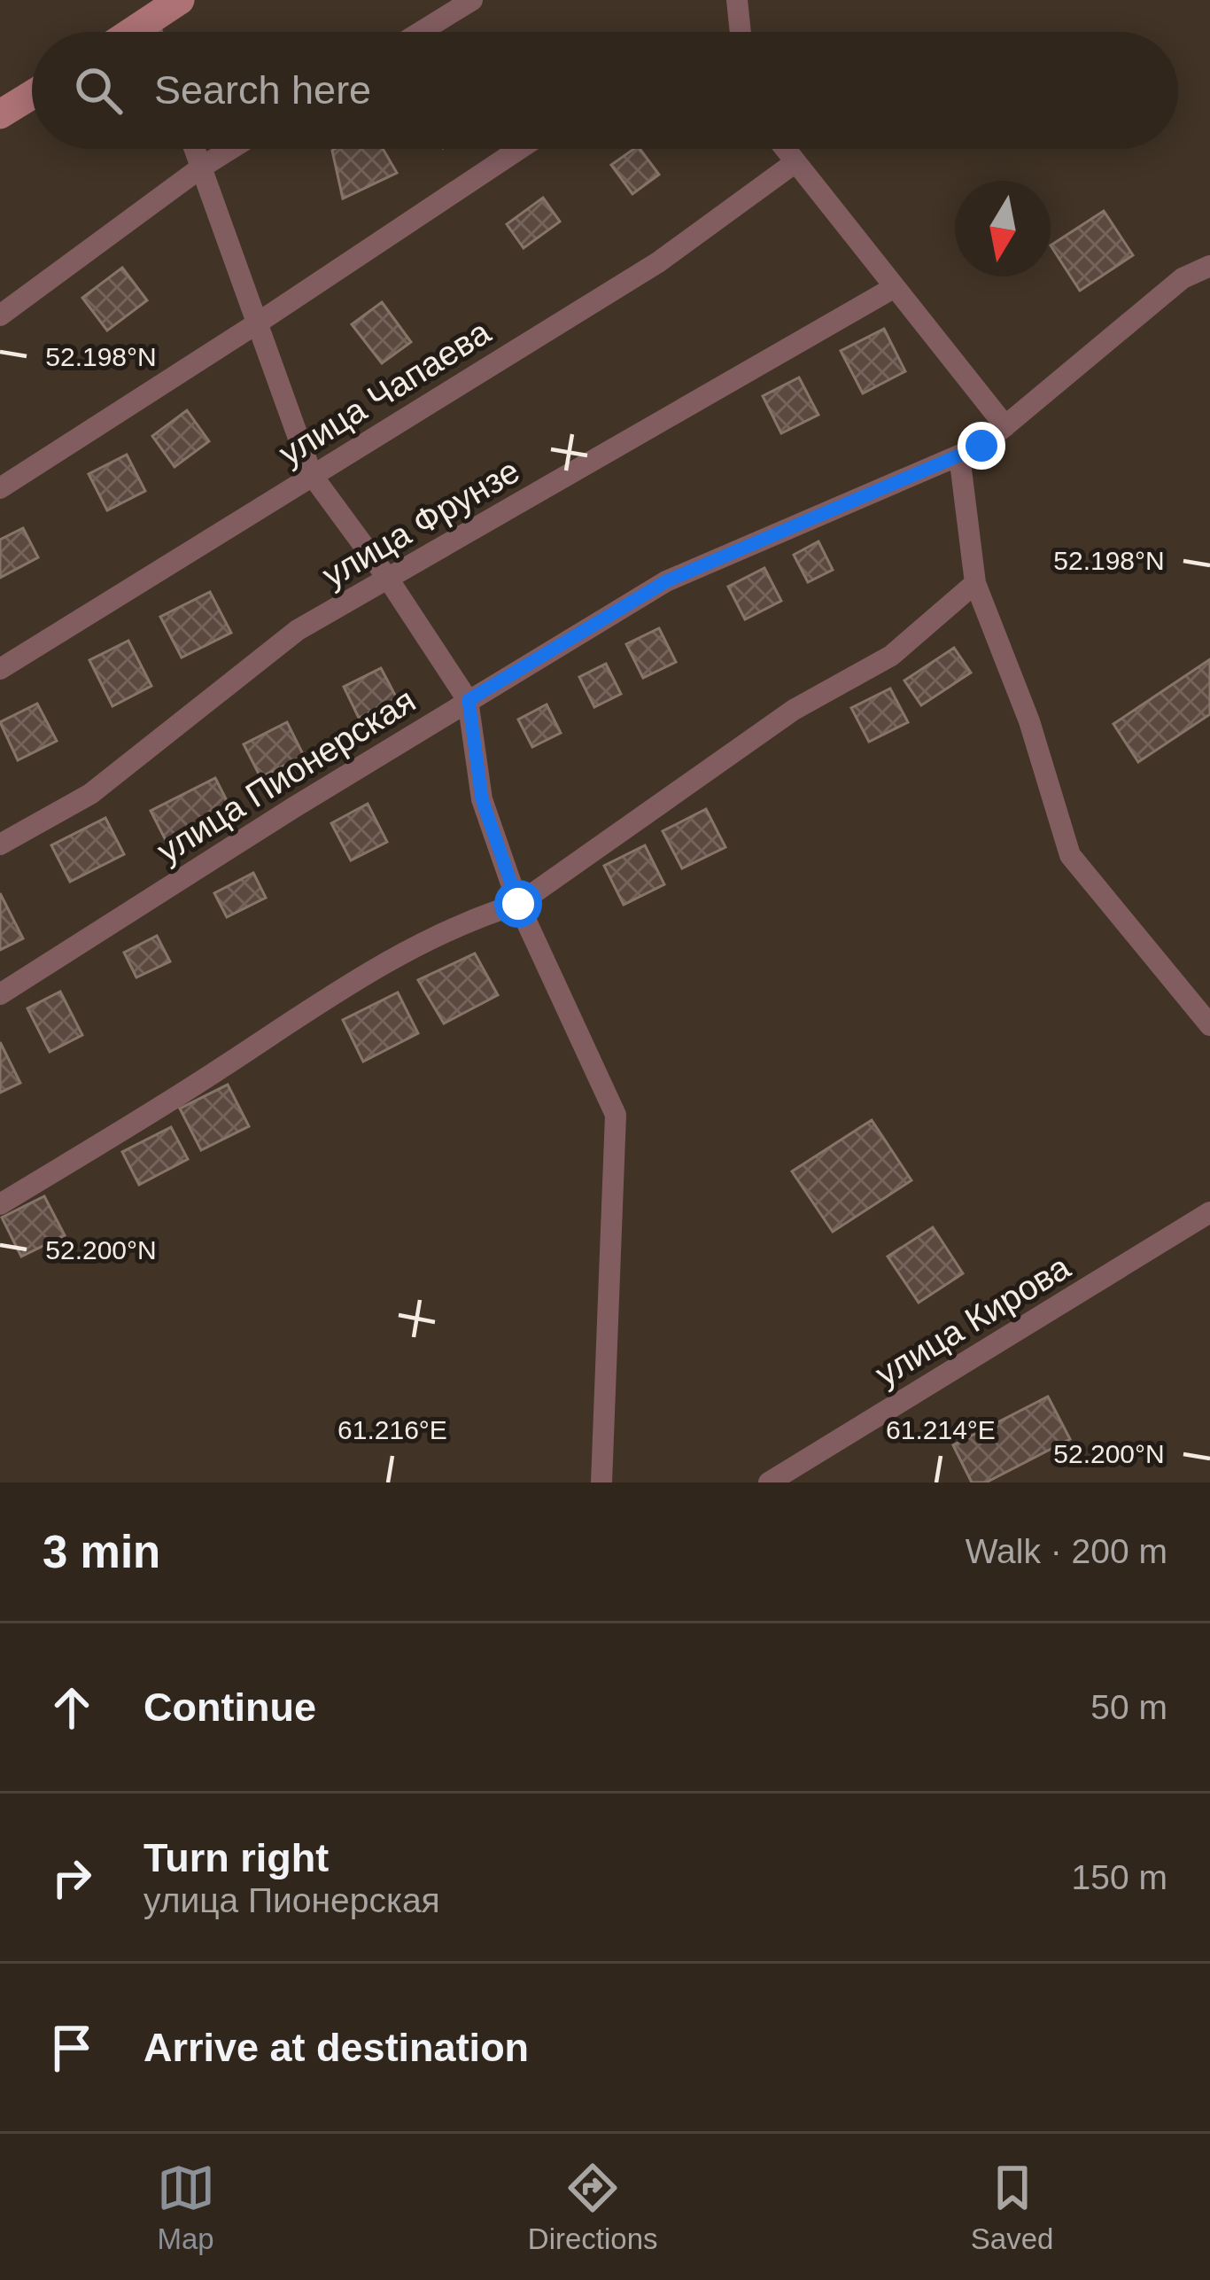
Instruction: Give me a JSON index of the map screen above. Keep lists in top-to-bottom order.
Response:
{
  "streets": {
    "street": [
      "улица Чапаева",
      "улица Фрунзе",
      "улица Пионерская",
      "улица Кирова"
    ]
  },
  "north": "bottom",
  "page": {
    "search": "Search here",
    "heading": ["3 min", "Walk · 200 m"],
    "list": [
      ["Continue", "50 m"],
      ["Turn right", "улица Пионерская", "150 m"],
      "Arrive at destination"
    ],
    "nav": ["Map", "Directions", "Saved"]
  },
  "coordinates": [
    "52.198°N",
    "52.200°N",
    "61.216°E",
    "61.214°E"
  ]
}
